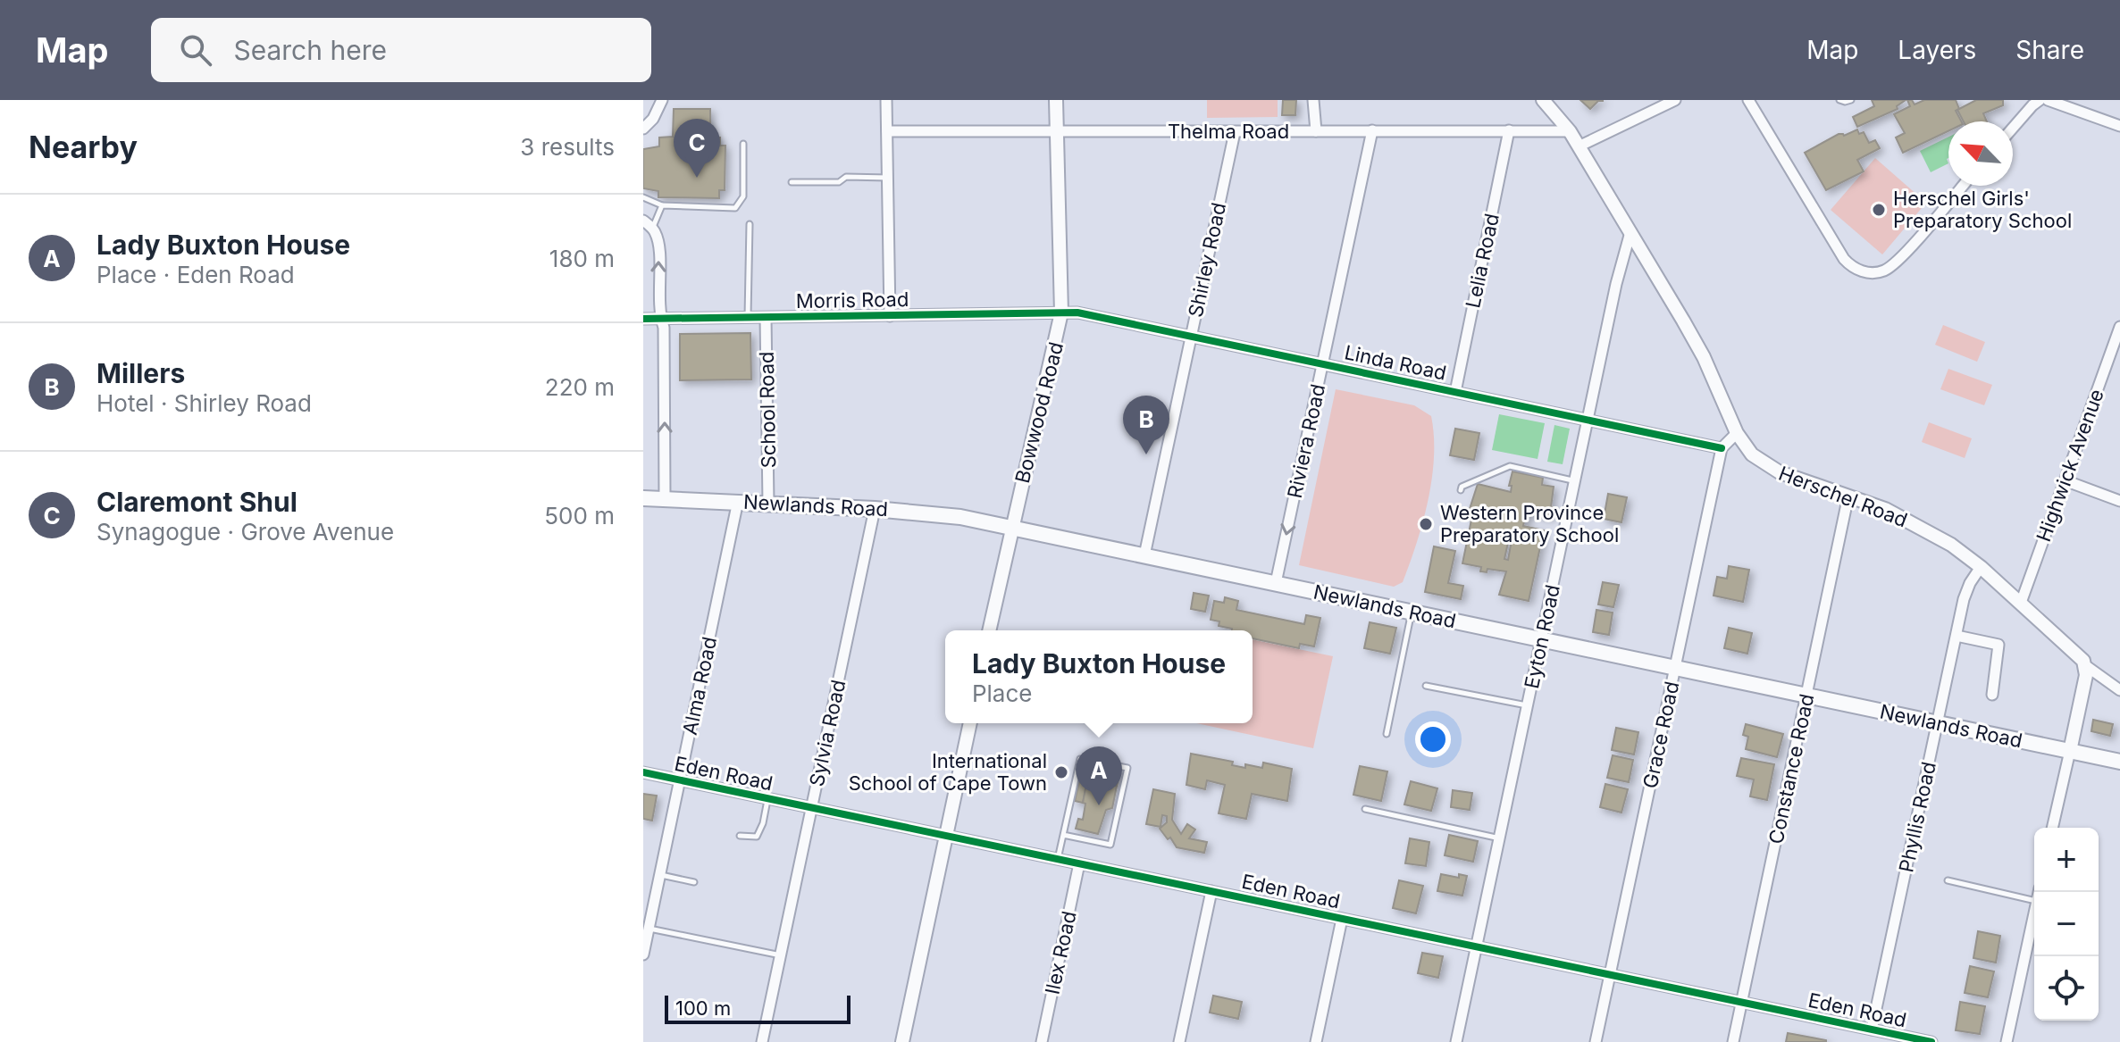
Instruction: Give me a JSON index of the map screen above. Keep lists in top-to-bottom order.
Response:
{
  "streets": {
    "main road": ["Newlands Road"],
    "street": [
      "Thelma Road",
      "Shirley Road",
      "Lelia Road",
      "Morris Road",
      "Linda Road",
      "School Road",
      "Bowwood Road",
      "Riviera Road",
      "Highwick Avenue",
      "Herschel Road",
      "Eyton Road",
      "Alma Road",
      "Sylvia Road",
      "Grace Road",
      "Constance Road",
      "Eden Road",
      "Phyllis Road",
      "Ilex Road"
    ]
  },
  "crossings": [
    ["Thelma Road", "Shirley Road"],
    ["Thelma Road", "Lelia Road"],
    ["Thelma Road", "Bowwood Road"],
    ["Thelma Road", "Riviera Road"],
    ["Thelma Road", "Herschel Road"],
    ["Shirley Road", "Linda Road"],
    ["Shirley Road", "Newlands Road"],
    ["Lelia Road", "Linda Road"],
    ["Morris Road", "Linda Road"],
    ["Morris Road", "School Road"],
    ["Morris Road", "Bowwood Road"],
    ["Linda Road", "Bowwood Road"],
    ["Linda Road", "Riviera Road"],
    ["Linda Road", "Eyton Road"],
    ["Linda Road", "Grace Road"],
    ["School Road", "Newlands Road"],
    ["Bowwood Road", "Newlands Road"],
    ["Riviera Road", "Newlands Road"],
    ["Highwick Avenue", "Herschel Road"],
    ["Herschel Road", "Eyton Road"],
    ["Herschel Road", "Constance Road"],
    ["Herschel Road", "Phyllis Road"],
    ["Newlands Road", "Eyton Road"],
    ["Newlands Road", "Alma Road"],
    ["Newlands Road", "Sylvia Road"],
    ["Newlands Road", "Grace Road"],
    ["Newlands Road", "Constance Road"],
    ["Newlands Road", "Phyllis Road"],
    ["Eyton Road", "Eden Road"],
    ["Alma Road", "Eden Road"],
    ["Sylvia Road", "Eden Road"],
    ["Grace Road", "Eden Road"],
    ["Constance Road", "Eden Road"],
    ["Eden Road", "Phyllis Road"],
    ["Eden Road", "Ilex Road"]
  ],
  "one_way": ["Riviera Road"],
  "places": ["Herschel Girls' Preparatory School", "Western Province Preparatory School", "International School of Cape Town"],
  "scale_bar": "100 m",
  "north": "top left",
  "page": {
    "header": "Map",
    "search": "Search here",
    "nav": ["Map", "Layers", "Share"],
    "heading": ["Nearby", "3 results"],
    "pins": ["C", "B", "A"],
    "list": [
      {
        "mark": "A",
        "name": "Lady Buxton House",
        "note": "Place · Eden Road",
        "value": "180 m"
      },
      {
        "mark": "B",
        "name": "Millers",
        "note": "Hotel · Shirley Road",
        "value": "220 m"
      },
      {
        "mark": "C",
        "name": "Claremont Shul",
        "note": "Synagogue · Grove Avenue",
        "value": "500 m"
      }
    ],
    "popup": ["Lady Buxton House", "Place"],
    "map_buttons": ["+", "−"],
    "scale": "100 m"
  }
}
